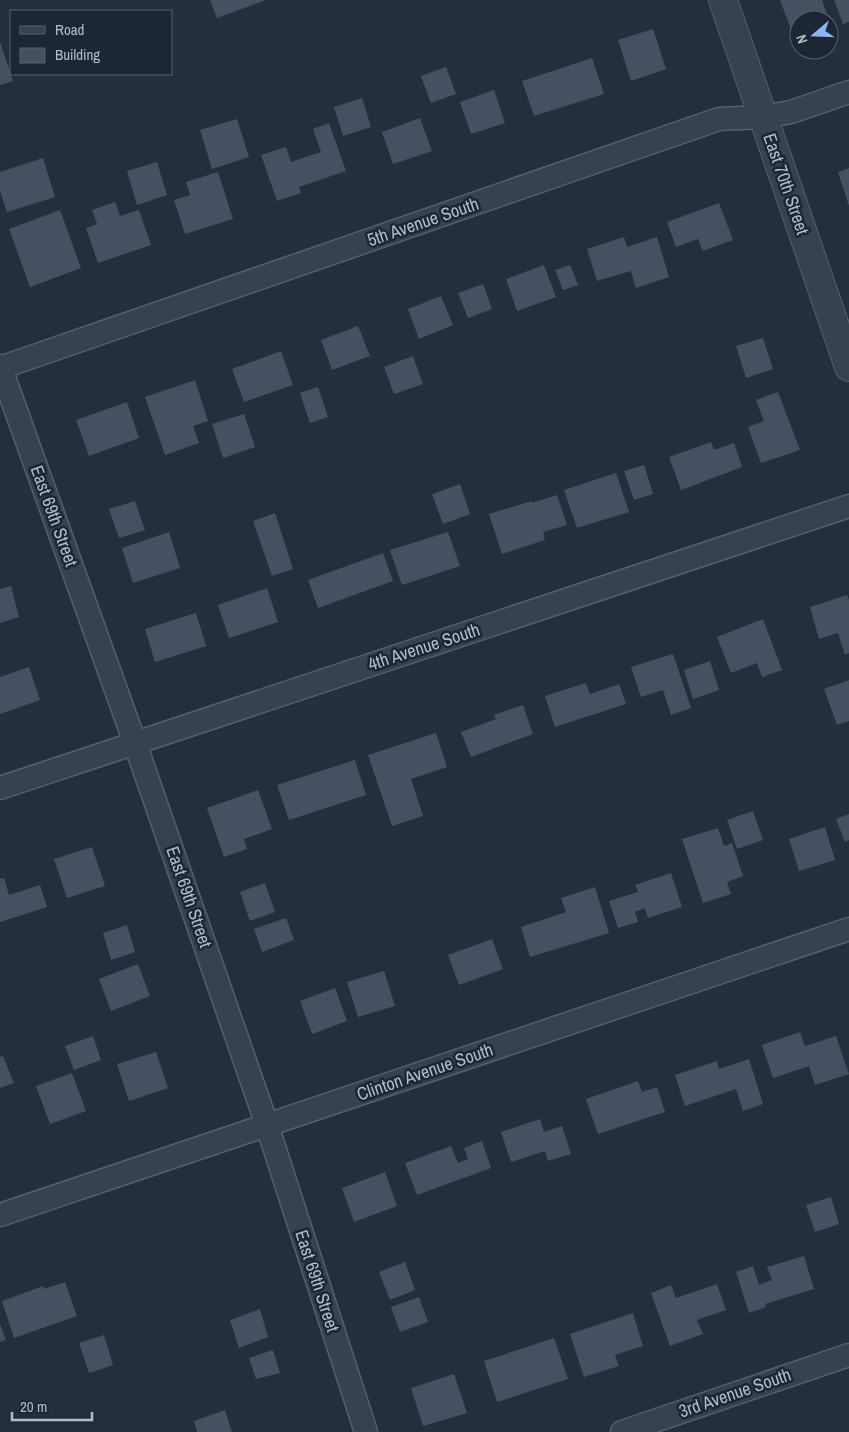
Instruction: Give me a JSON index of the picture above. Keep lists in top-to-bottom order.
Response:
{
  "streets": {
    "street": [
      "East 70th Street",
      "5th Avenue South",
      "East 69th Street",
      "4th Avenue South",
      "Clinton Avenue South",
      "3rd Avenue South"
    ]
  },
  "crossings": [
    ["East 70th Street", "5th Avenue South"],
    ["5th Avenue South", "East 69th Street"],
    ["East 69th Street", "4th Avenue South"],
    ["East 69th Street", "Clinton Avenue South"]
  ],
  "legend": ["Road", "Building"],
  "scale_bar": "20 m",
  "north": "left"
}
